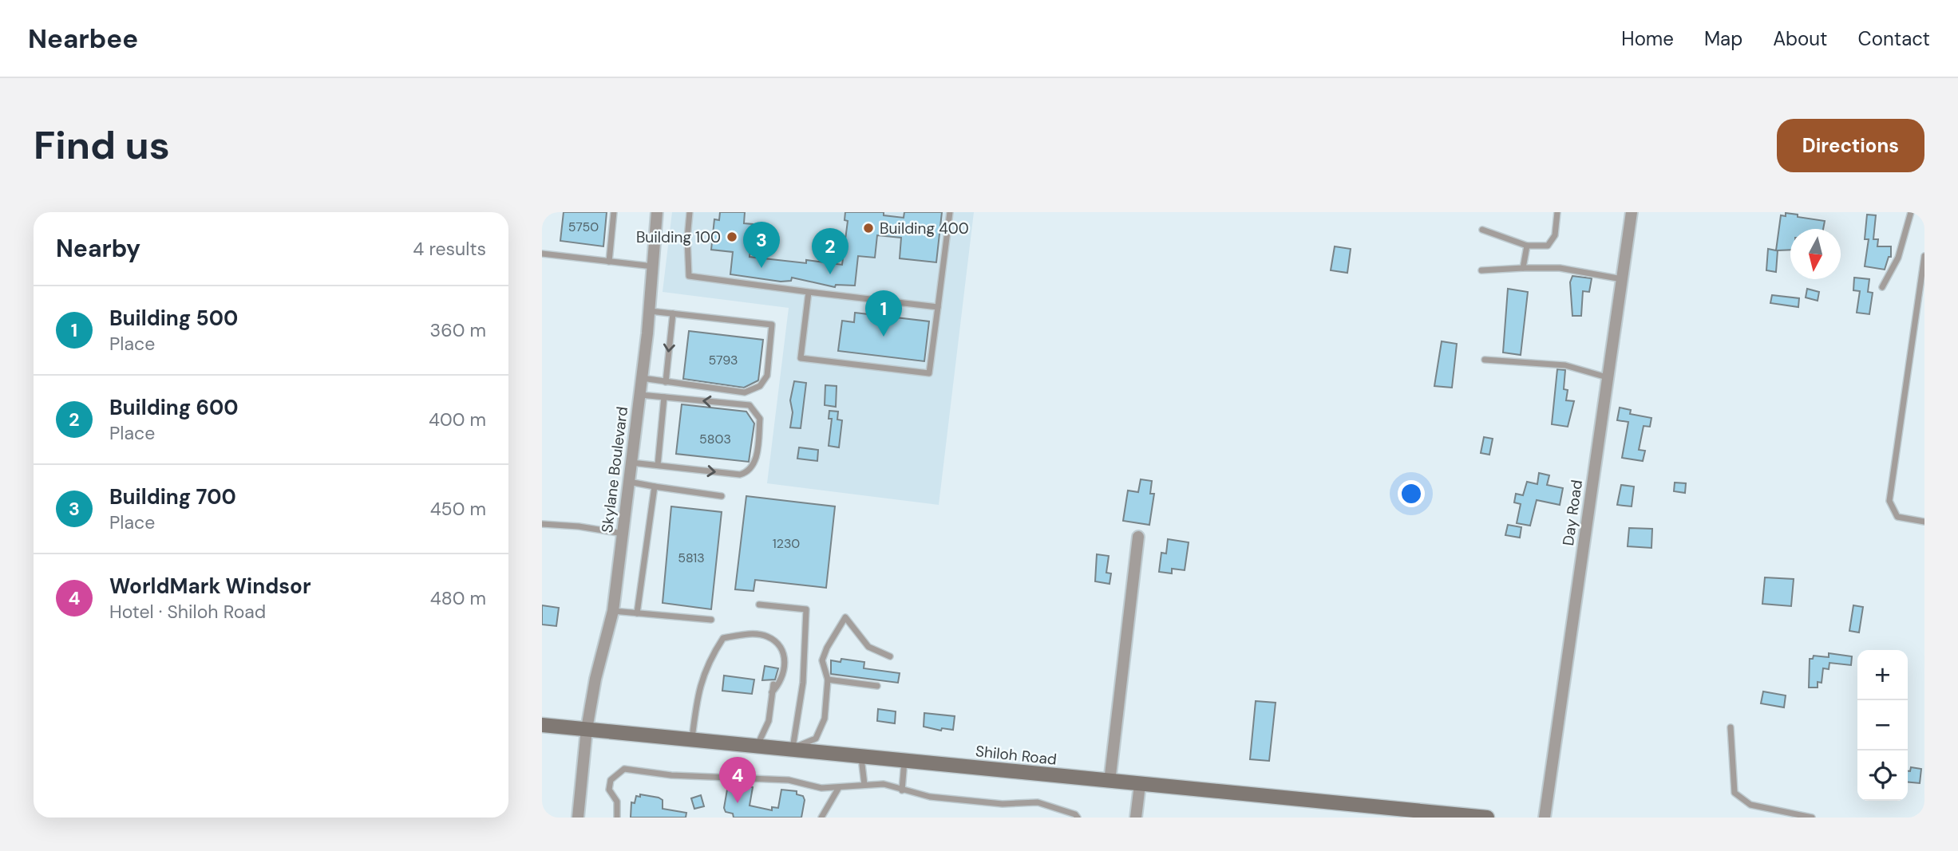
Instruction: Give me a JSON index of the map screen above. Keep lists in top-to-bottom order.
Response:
{
  "streets": {
    "main road": ["Shiloh Road"],
    "street": ["Skylane Boulevard", "Day Road"]
  },
  "crossings": [
    ["Skylane Boulevard", "Shiloh Road"]
  ],
  "places": ["Building 400", "Building 100"],
  "house_numbers": [
    "5750",
    "5793",
    "5803",
    "1230",
    "5813"
  ],
  "north": "bottom",
  "page": {
    "header": "Nearbee",
    "nav": [
      "Home",
      "Map",
      "About",
      "Contact"
    ],
    "buttons": "Directions",
    "title": "Find us",
    "heading": ["Nearby", "4 results"],
    "pins": [
      "3",
      "2",
      "1",
      "4"
    ],
    "list": [
      {
        "mark": "1",
        "name": "Building 500",
        "note": "Place",
        "value": "360 m"
      },
      {
        "mark": "2",
        "name": "Building 600",
        "note": "Place",
        "value": "400 m"
      },
      {
        "mark": "3",
        "name": "Building 700",
        "note": "Place",
        "value": "450 m"
      },
      {
        "mark": "4",
        "name": "WorldMark Windsor",
        "note": "Hotel · Shiloh Road",
        "value": "480 m"
      }
    ],
    "map_buttons": ["+", "−"]
  }
}
